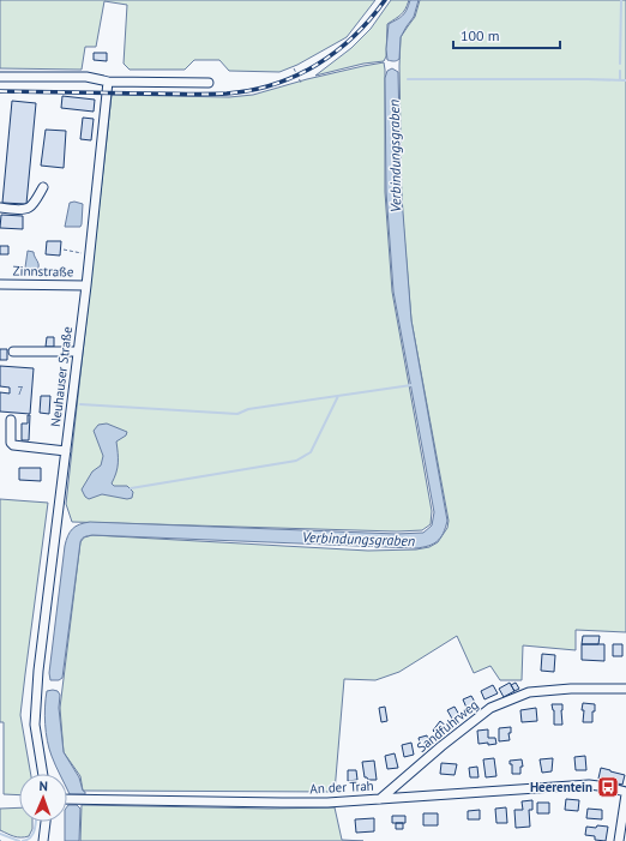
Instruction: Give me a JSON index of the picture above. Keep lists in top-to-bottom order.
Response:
{
  "streets": {
    "street": [
      "Zinnstraße",
      "Neuhauser Straße",
      "Sandfuhrweg",
      "An der Trah"
    ]
  },
  "crossings": [
    ["Zinnstraße", "Neuhauser Straße"],
    ["Sandfuhrweg", "An der Trah"]
  ],
  "water": ["Verbindungsgraben"],
  "places": {
    "bus stop": ["Heerentein"]
  },
  "house_numbers": ["7"],
  "scale_bar": "100 m",
  "north": "top"
}
